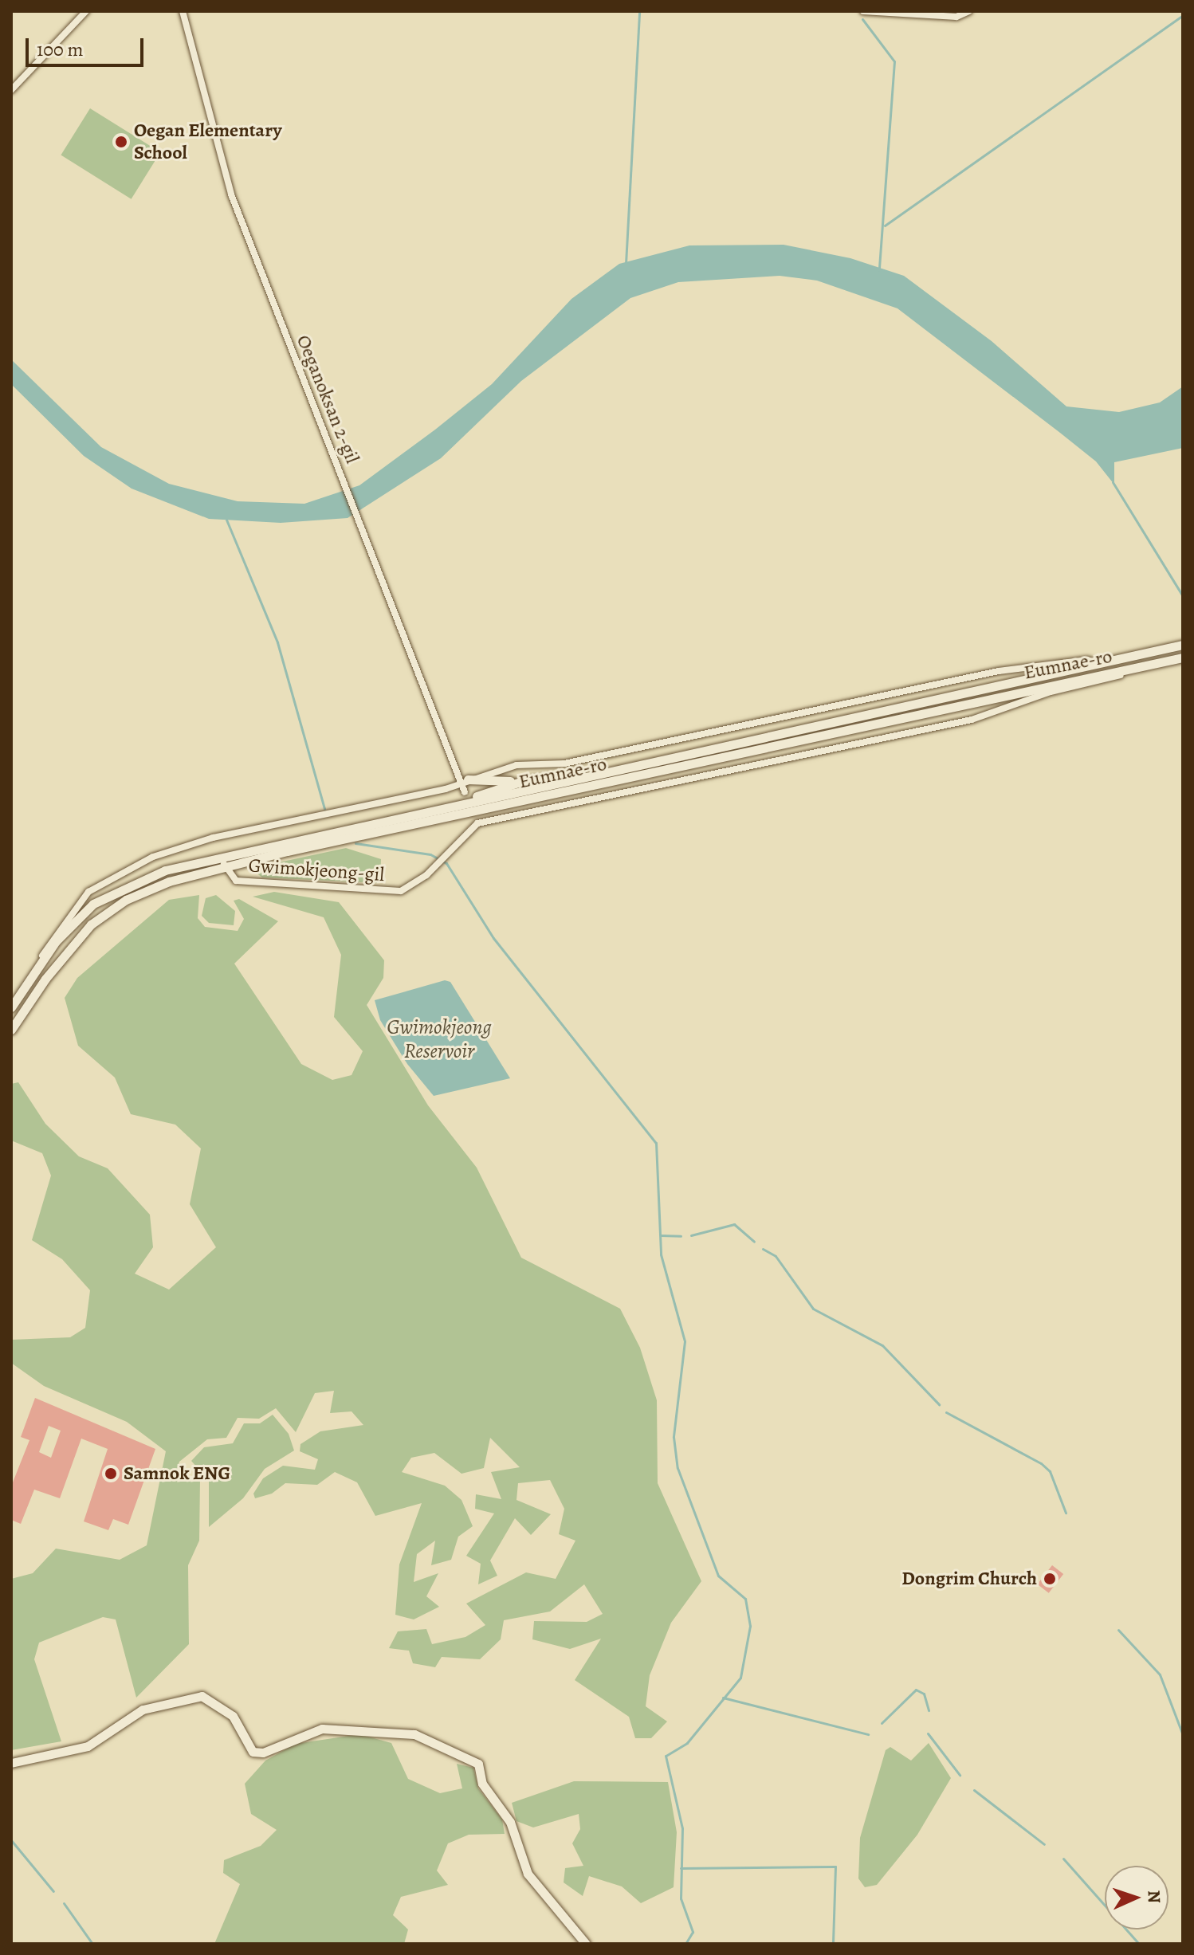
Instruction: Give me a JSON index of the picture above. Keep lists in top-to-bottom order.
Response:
{
  "streets": {
    "street": ["Oeganoksan 2-gil", "Eumnae-ro", "Gwimokjeong-gil"]
  },
  "crossings": [
    ["Eumnae-ro", "Gwimokjeong-gil"]
  ],
  "water": ["Gwimokjeong Reservoir"],
  "places": ["Oegan Elementary School", "Samnok ENG", "Dongrim Church"],
  "scale_bar": "100 m",
  "north": "right"
}
